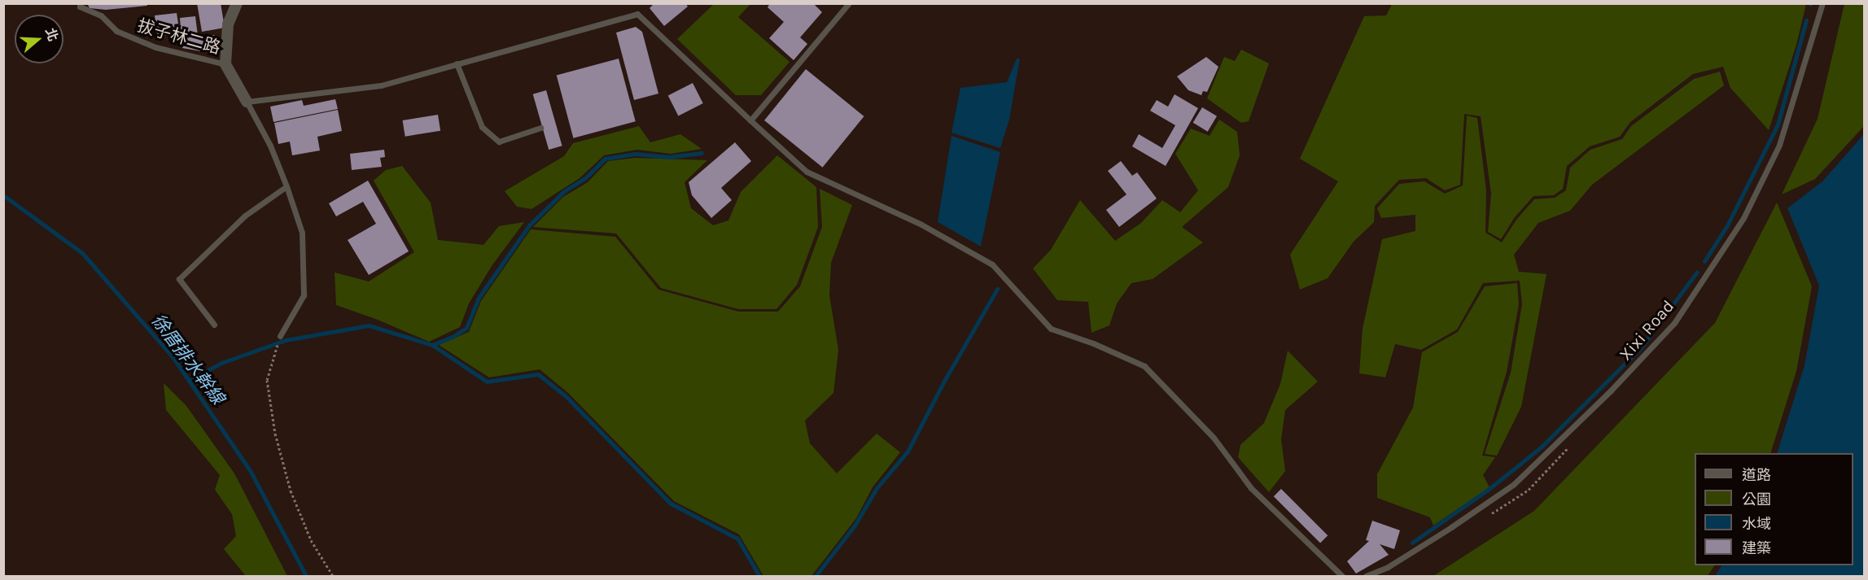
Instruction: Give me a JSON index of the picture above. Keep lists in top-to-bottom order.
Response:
{
  "streets": {
    "lane": ["拔子林二路", "Xixi Road"]
  },
  "water": ["徐厝排水幹線"],
  "legend": [
    "道路",
    "公園",
    "水域",
    "建築"
  ],
  "north": "right"
}
